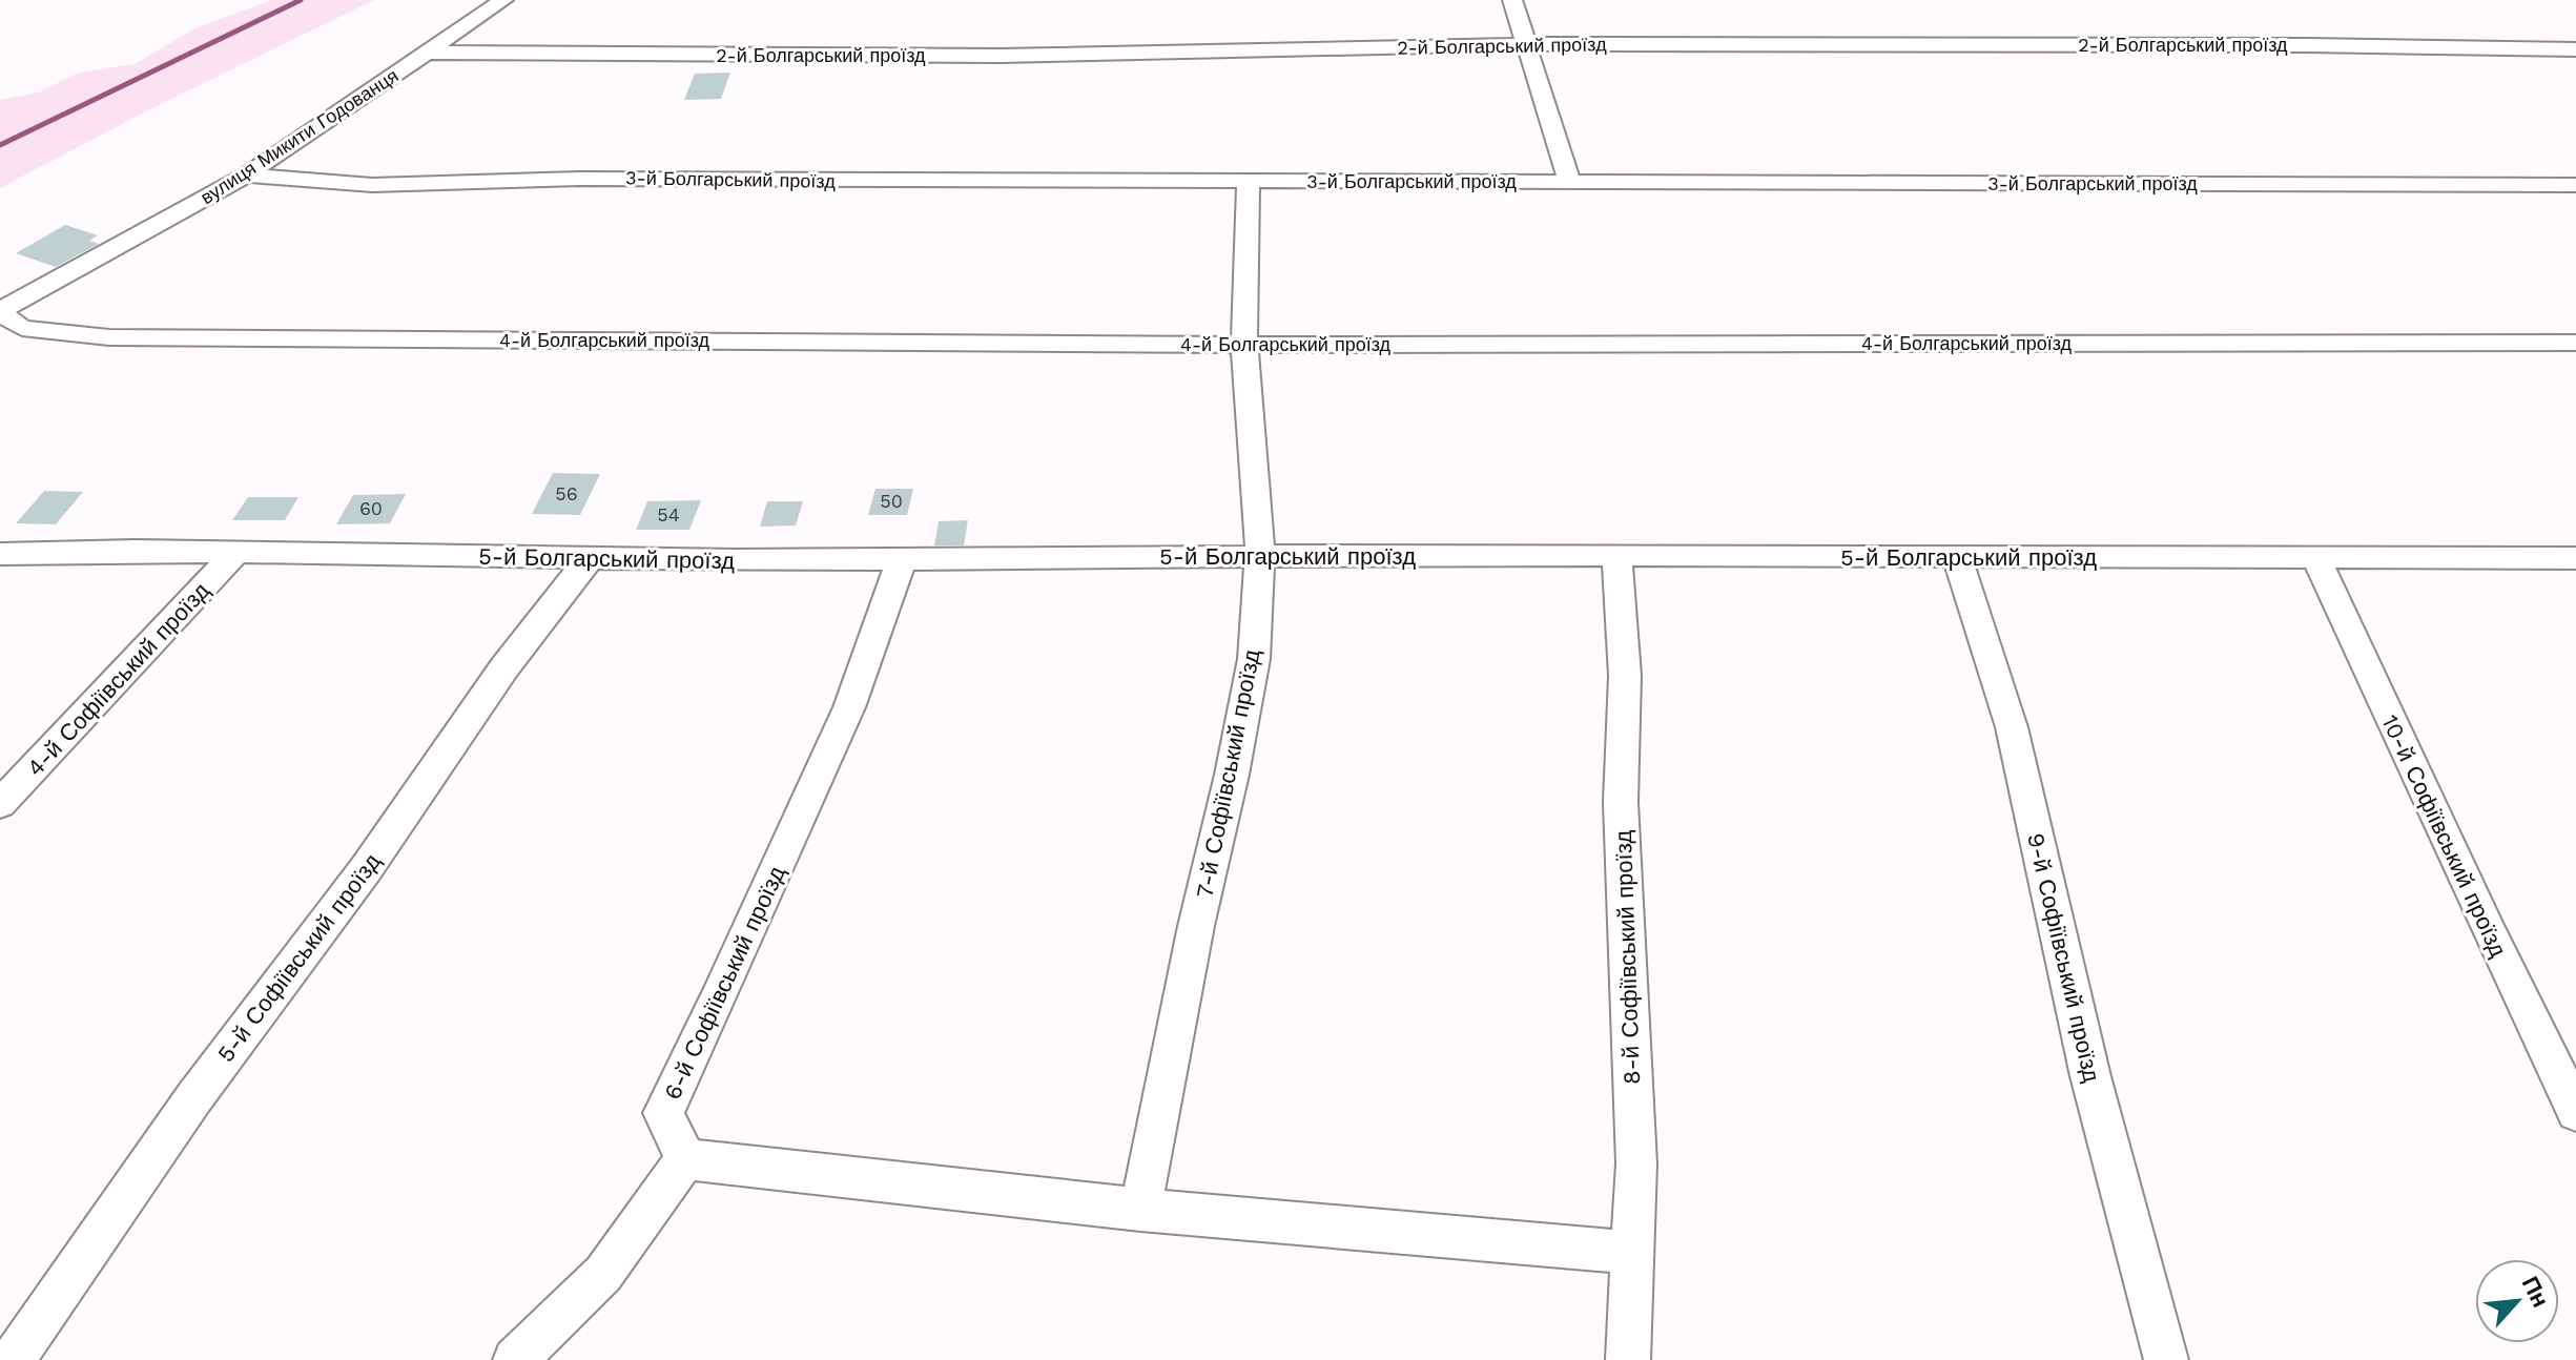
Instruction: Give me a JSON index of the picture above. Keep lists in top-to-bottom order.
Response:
{
  "streets": {
    "street": [
      "2-й Болгарський проїзд",
      "вулиця Микити Годованця",
      "3-й Болгарський проїзд",
      "4-й Болгарський проїзд",
      "5-й Болгарський проїзд",
      "4-й Софіївський проїзд",
      "7-й Софіївський проїзд",
      "10-й Софіївський проїзд",
      "5-й Софіївський проїзд",
      "8-й Софіївський проїзд",
      "9-й Софіївський проїзд",
      "6-й Софіївський проїзд"
    ]
  },
  "crossings": [
    ["2-й Болгарський проїзд", "вулиця Микити Годованця"],
    ["вулиця Микити Годованця", "3-й Болгарський проїзд"],
    ["вулиця Микити Годованця", "4-й Болгарський проїзд"],
    ["3-й Болгарський проїзд", "7-й Софіївський проїзд"],
    ["4-й Болгарський проїзд", "7-й Софіївський проїзд"],
    ["5-й Болгарський проїзд", "4-й Софіївський проїзд"],
    ["5-й Болгарський проїзд", "7-й Софіївський проїзд"],
    ["5-й Болгарський проїзд", "10-й Софіївський проїзд"],
    ["5-й Болгарський проїзд", "5-й Софіївський проїзд"],
    ["5-й Болгарський проїзд", "8-й Софіївський проїзд"],
    ["5-й Болгарський проїзд", "9-й Софіївський проїзд"],
    ["5-й Болгарський проїзд", "6-й Софіївський проїзд"]
  ],
  "house_numbers": [
    "56",
    "50",
    "60",
    "54"
  ],
  "north": "top right"
}
